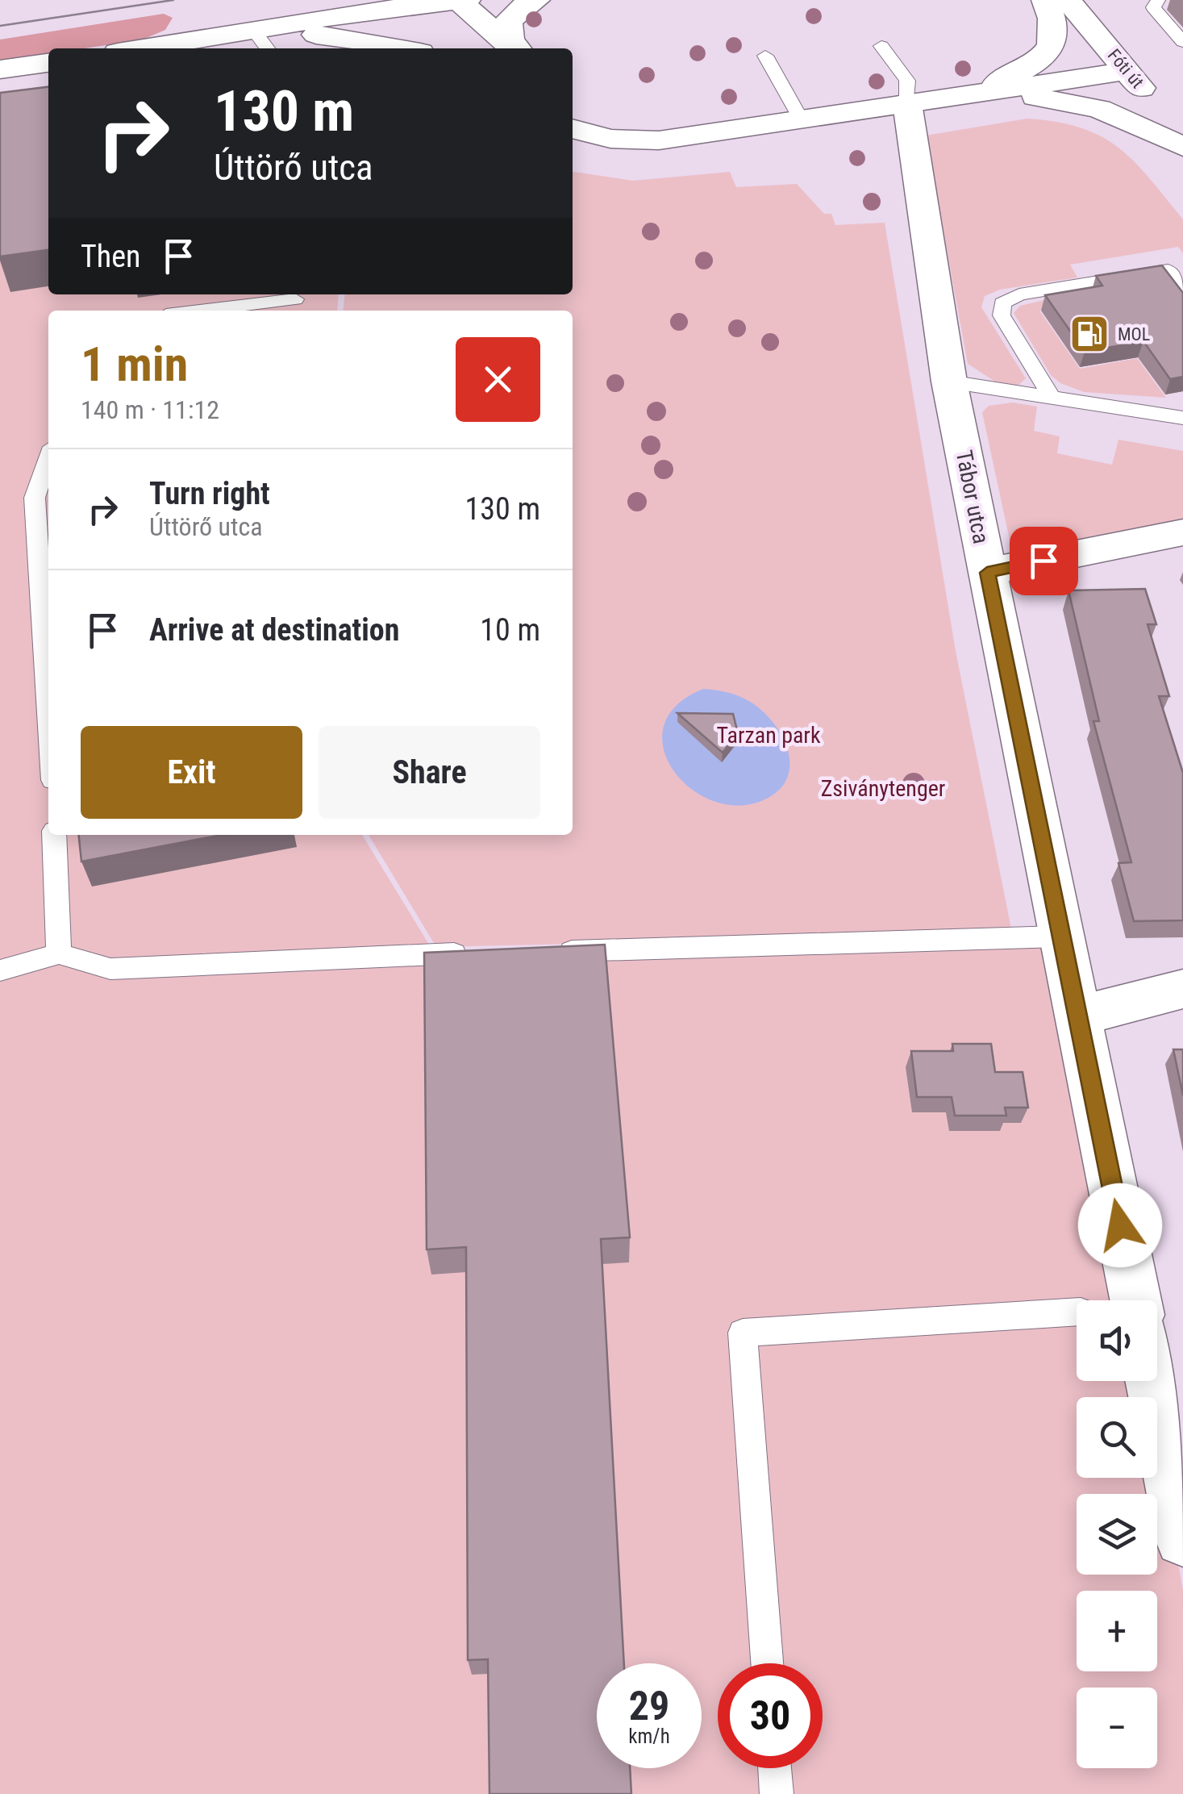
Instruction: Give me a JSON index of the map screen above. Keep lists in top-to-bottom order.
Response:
{
  "streets": {
    "street": ["Fóti út", "Tábor utca"]
  },
  "parks": ["Tarzan park", "Zsiványtenger"],
  "places": {
    "fuel station": ["MOL"]
  },
  "page": {
    "turn": ["130 m", "Úttörő utca"],
    "then": "Then",
    "heading": ["1 min", "140 m · 11:12"],
    "list": [
      {
        "name": "Turn right",
        "note": "Úttörő utca",
        "value": "130 m"
      },
      {
        "name": "Arrive at destination",
        "value": "10 m"
      }
    ],
    "buttons": ["Exit", "Share"],
    "map_buttons": ["+", "−"],
    "speed": "29 km/h",
    "limit": "30"
  }
}
